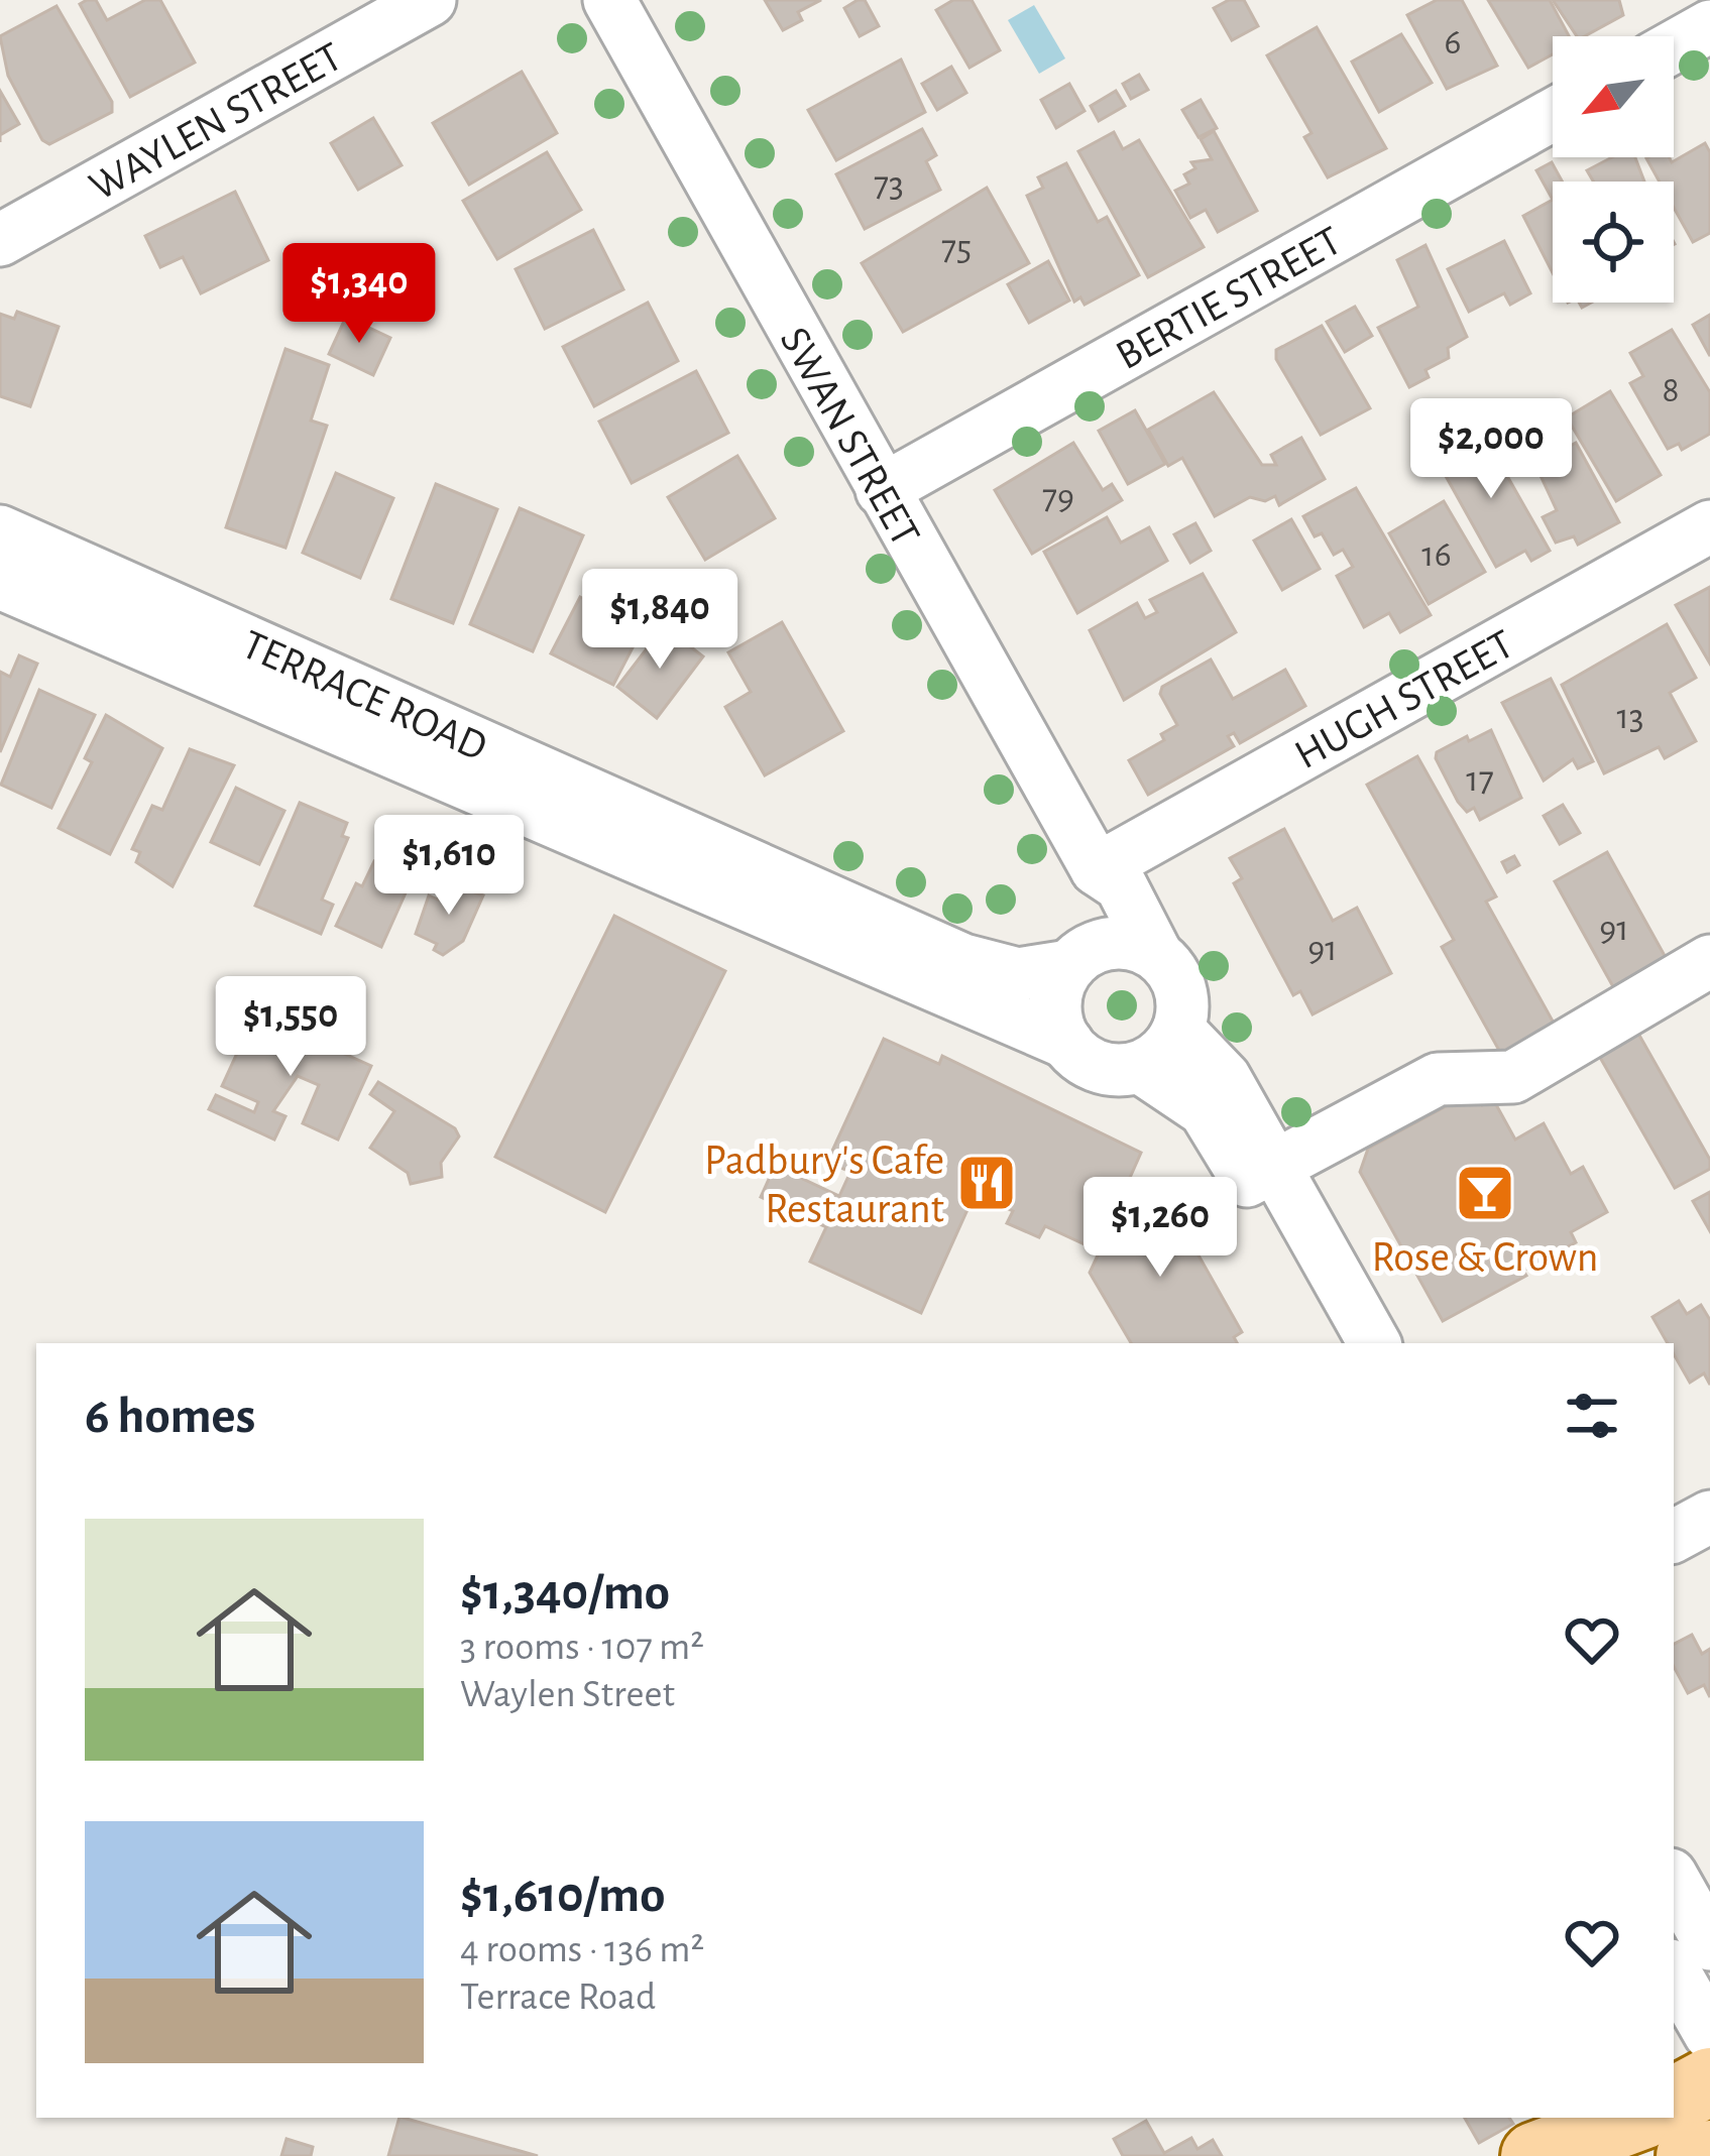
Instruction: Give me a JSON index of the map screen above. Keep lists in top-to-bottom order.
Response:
{
  "streets": {
    "street": [
      "WAYLEN STREET",
      "BERTIE STREET",
      "SWAN STREET",
      "TERRACE ROAD",
      "HUGH STREET"
    ]
  },
  "crossings": [
    ["BERTIE STREET", "SWAN STREET"],
    ["SWAN STREET", "TERRACE ROAD"],
    ["SWAN STREET", "HUGH STREET"]
  ],
  "places": {
    "restaurant": ["Padbury's Cafe Restaurant"],
    "bar": ["Rose & Crown"]
  },
  "house_numbers": [
    "6",
    "73",
    "75",
    "8",
    "79",
    "16",
    "13",
    "17",
    "91",
    "91"
  ],
  "north": "bottom left",
  "page": {
    "price": [
      "$1,340",
      "$2,000",
      "$1,840",
      "$1,610",
      "$1,550",
      "$1,260"
    ],
    "heading": "6 homes",
    "list": [
      {
        "name": "$1,340/mo",
        "note": "3 rooms · 107 m² · Waylen Street"
      },
      {
        "name": "$1,610/mo",
        "note": "4 rooms · 136 m² · Terrace Road"
      }
    ]
  }
}
